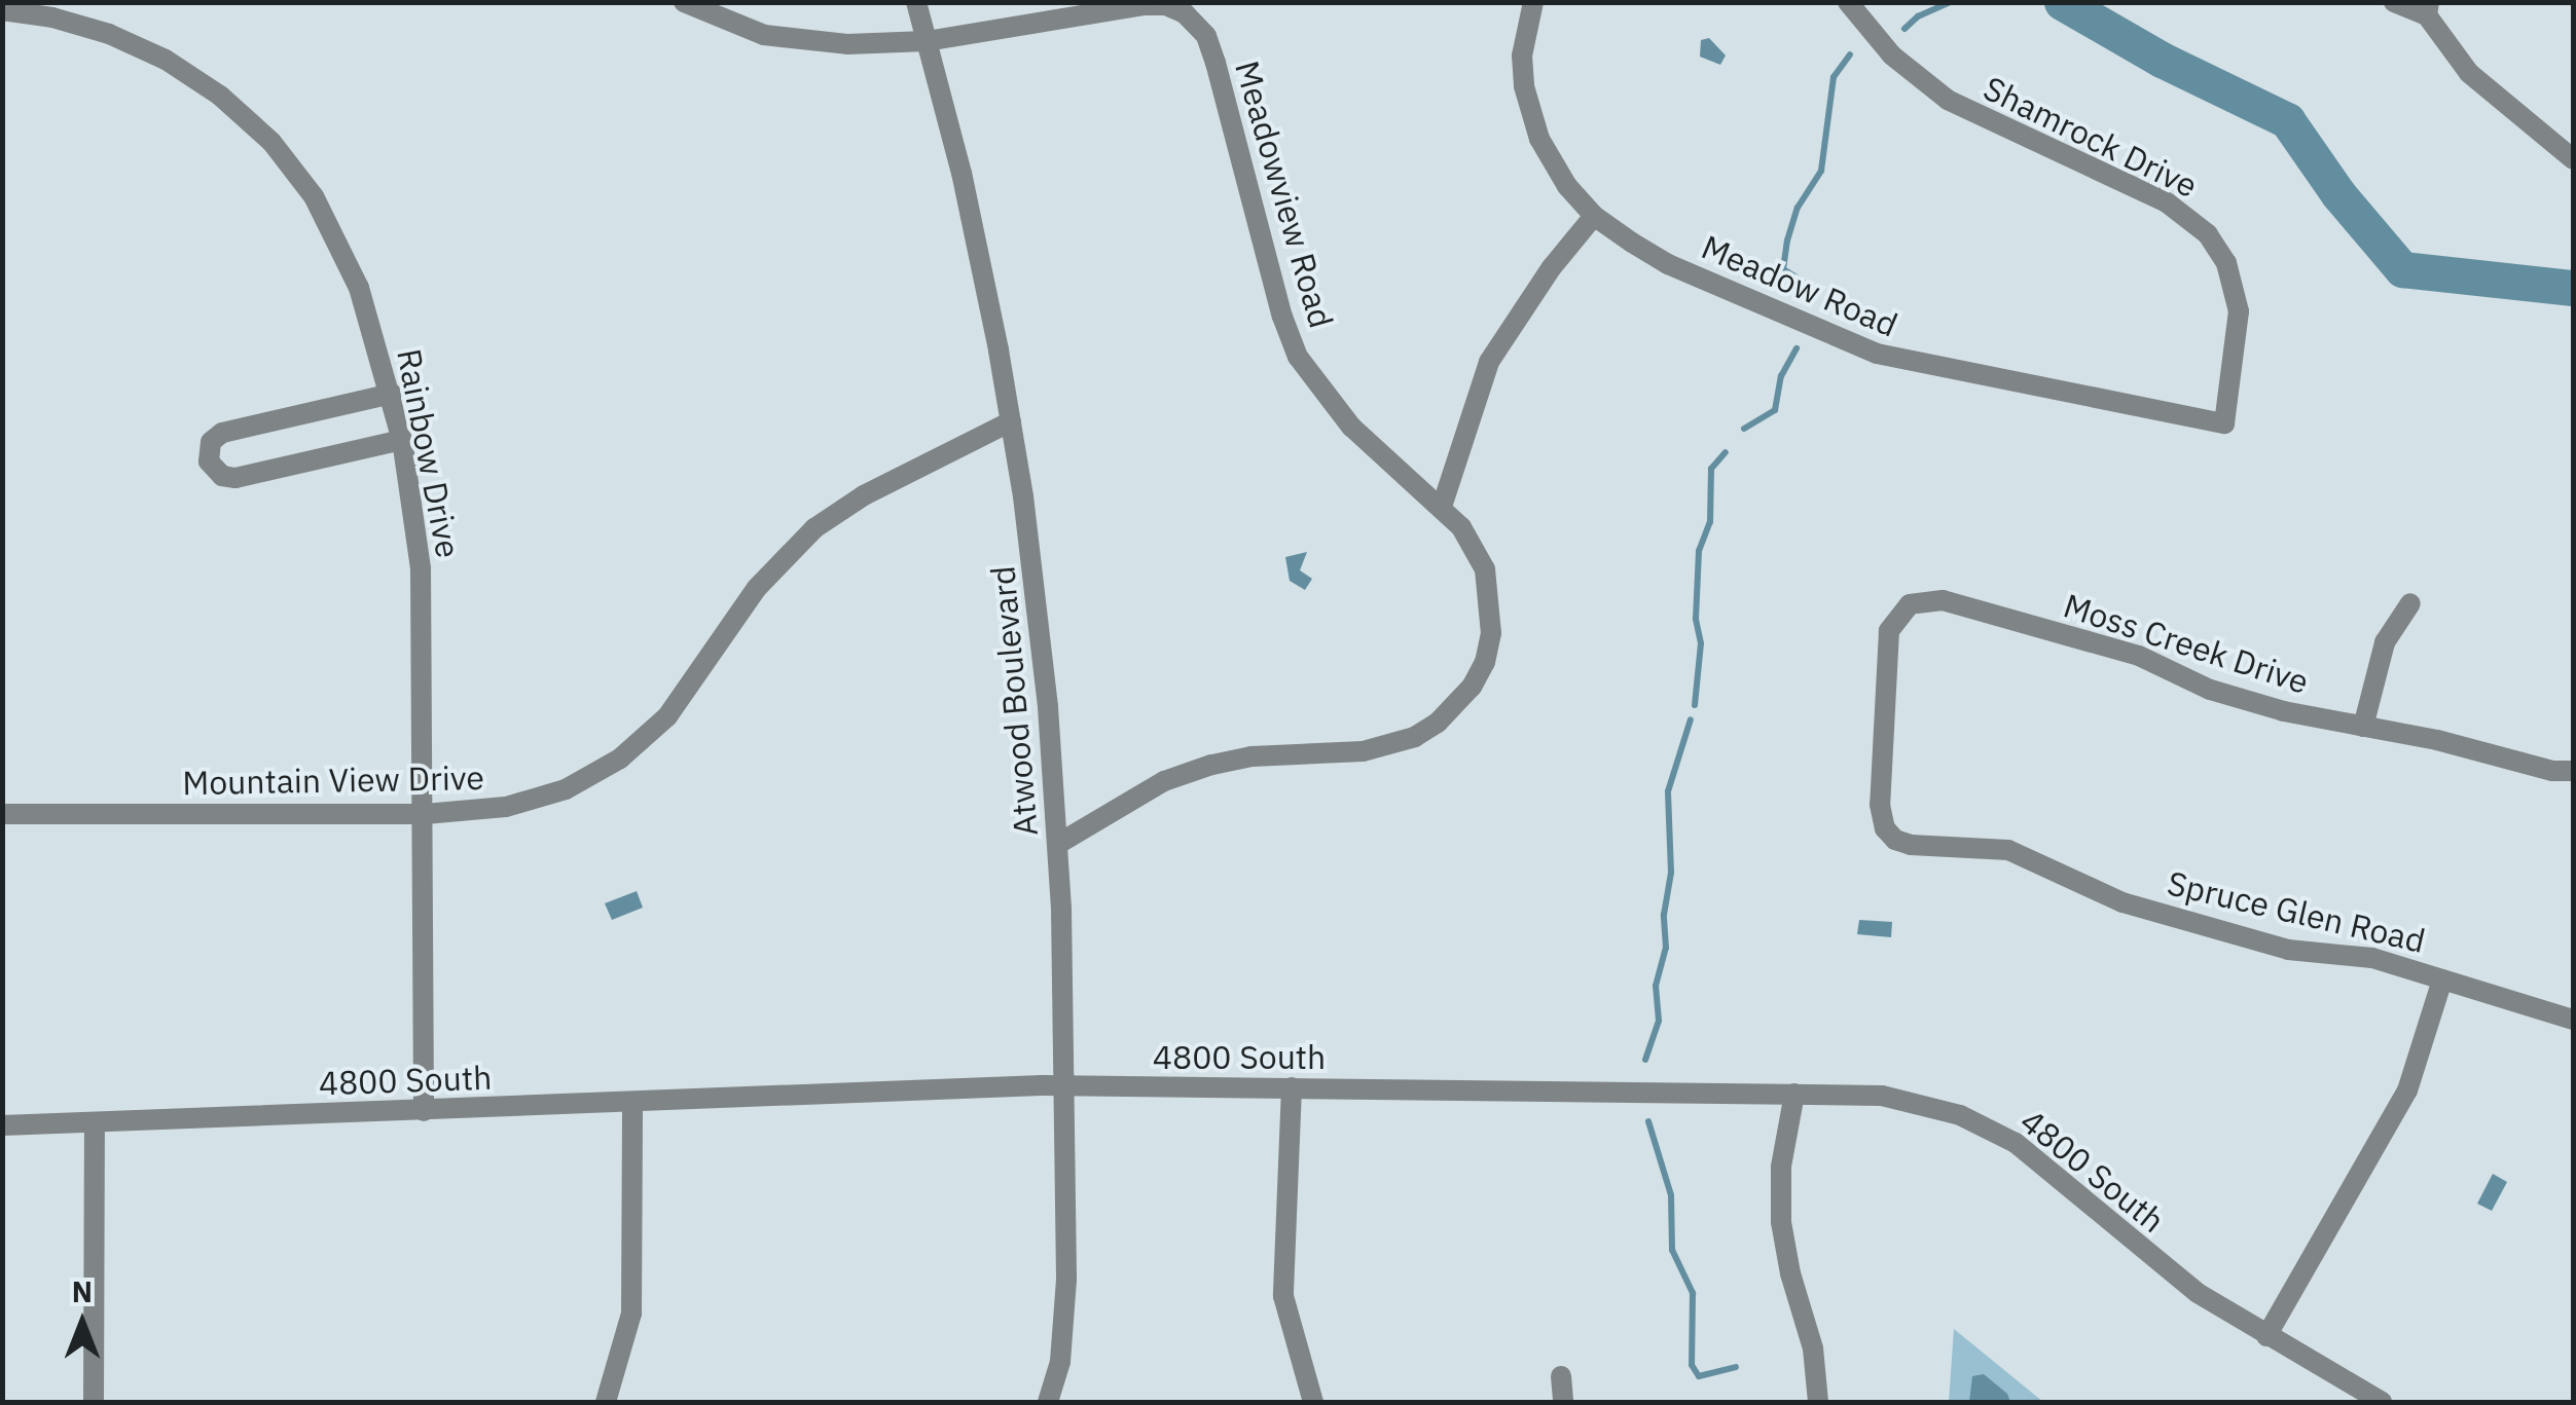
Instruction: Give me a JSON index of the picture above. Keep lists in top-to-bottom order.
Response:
{
  "streets": {
    "street": [
      "Shamrock Drive",
      "Meadowview Road",
      "Meadow Road",
      "Rainbow Drive",
      "Moss Creek Drive",
      "Atwood Boulevard",
      "Mountain View Drive",
      "Spruce Glen Road",
      "4800 South"
    ]
  },
  "crossings": [
    ["Shamrock Drive", "Meadow Road"],
    ["Meadowview Road", "Atwood Boulevard"],
    ["Rainbow Drive", "Mountain View Drive"],
    ["Rainbow Drive", "4800 South"],
    ["Moss Creek Drive", "Spruce Glen Road"],
    ["Atwood Boulevard", "Mountain View Drive"],
    ["Atwood Boulevard", "4800 South"]
  ],
  "north": "top"
}
